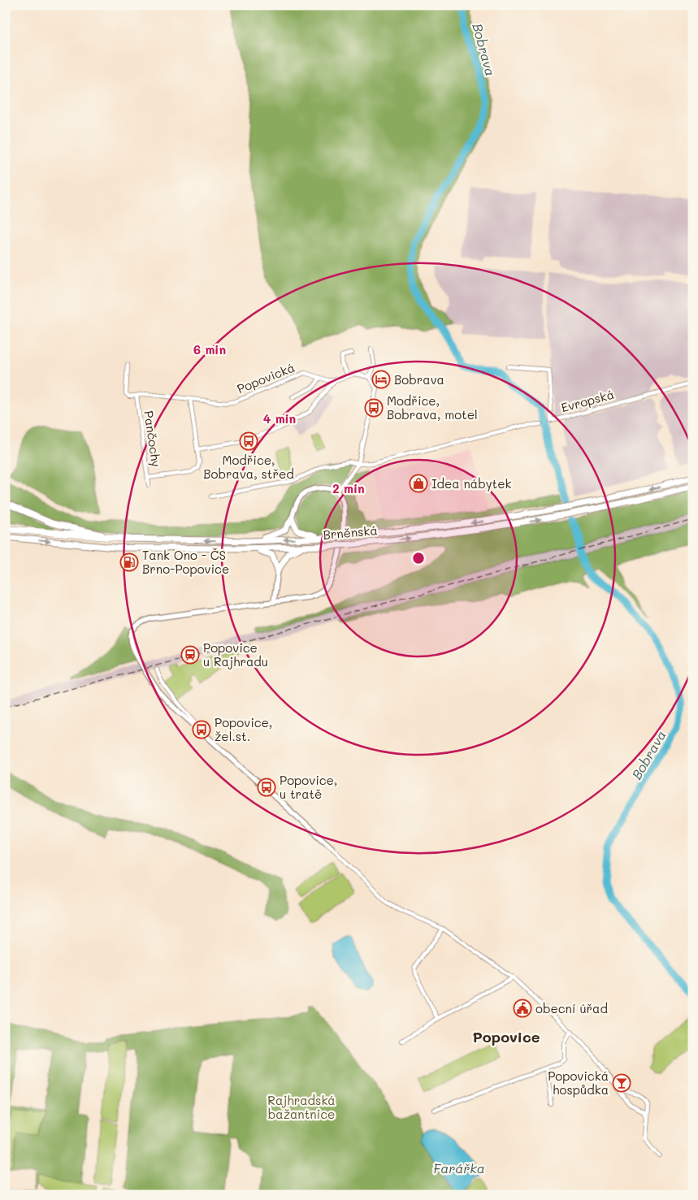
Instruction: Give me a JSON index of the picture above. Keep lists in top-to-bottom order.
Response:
{
  "streets": {
    "highway": ["Brněnská"],
    "street": ["Popovická", "Evropská", "Pančochy"]
  },
  "crossings": [
    ["Popovická", "Pančochy"]
  ],
  "districts": ["Popovice"],
  "water": ["Bobrava", "Farářka"],
  "parks": ["Rajhradská bažantnice"],
  "places": {
    "hotel": ["Bobrava"],
    "bus stop": [
      "Modřice, Bobrava, motel",
      "Modřice, Bobrava, střed",
      "Popovice, žel.st.",
      "Popovice, u tratě"
    ],
    "shop": ["Idea nábytek"],
    "fuel station": ["Tank Ono - ČS Brno-Popovice"],
    "station": ["Popovice u Rajhradu"],
    "public building": ["obecní úřad"],
    "bar": ["Popovická hospůdka"]
  },
  "rings": ["6 min", "4 min", "2 min"]
}
